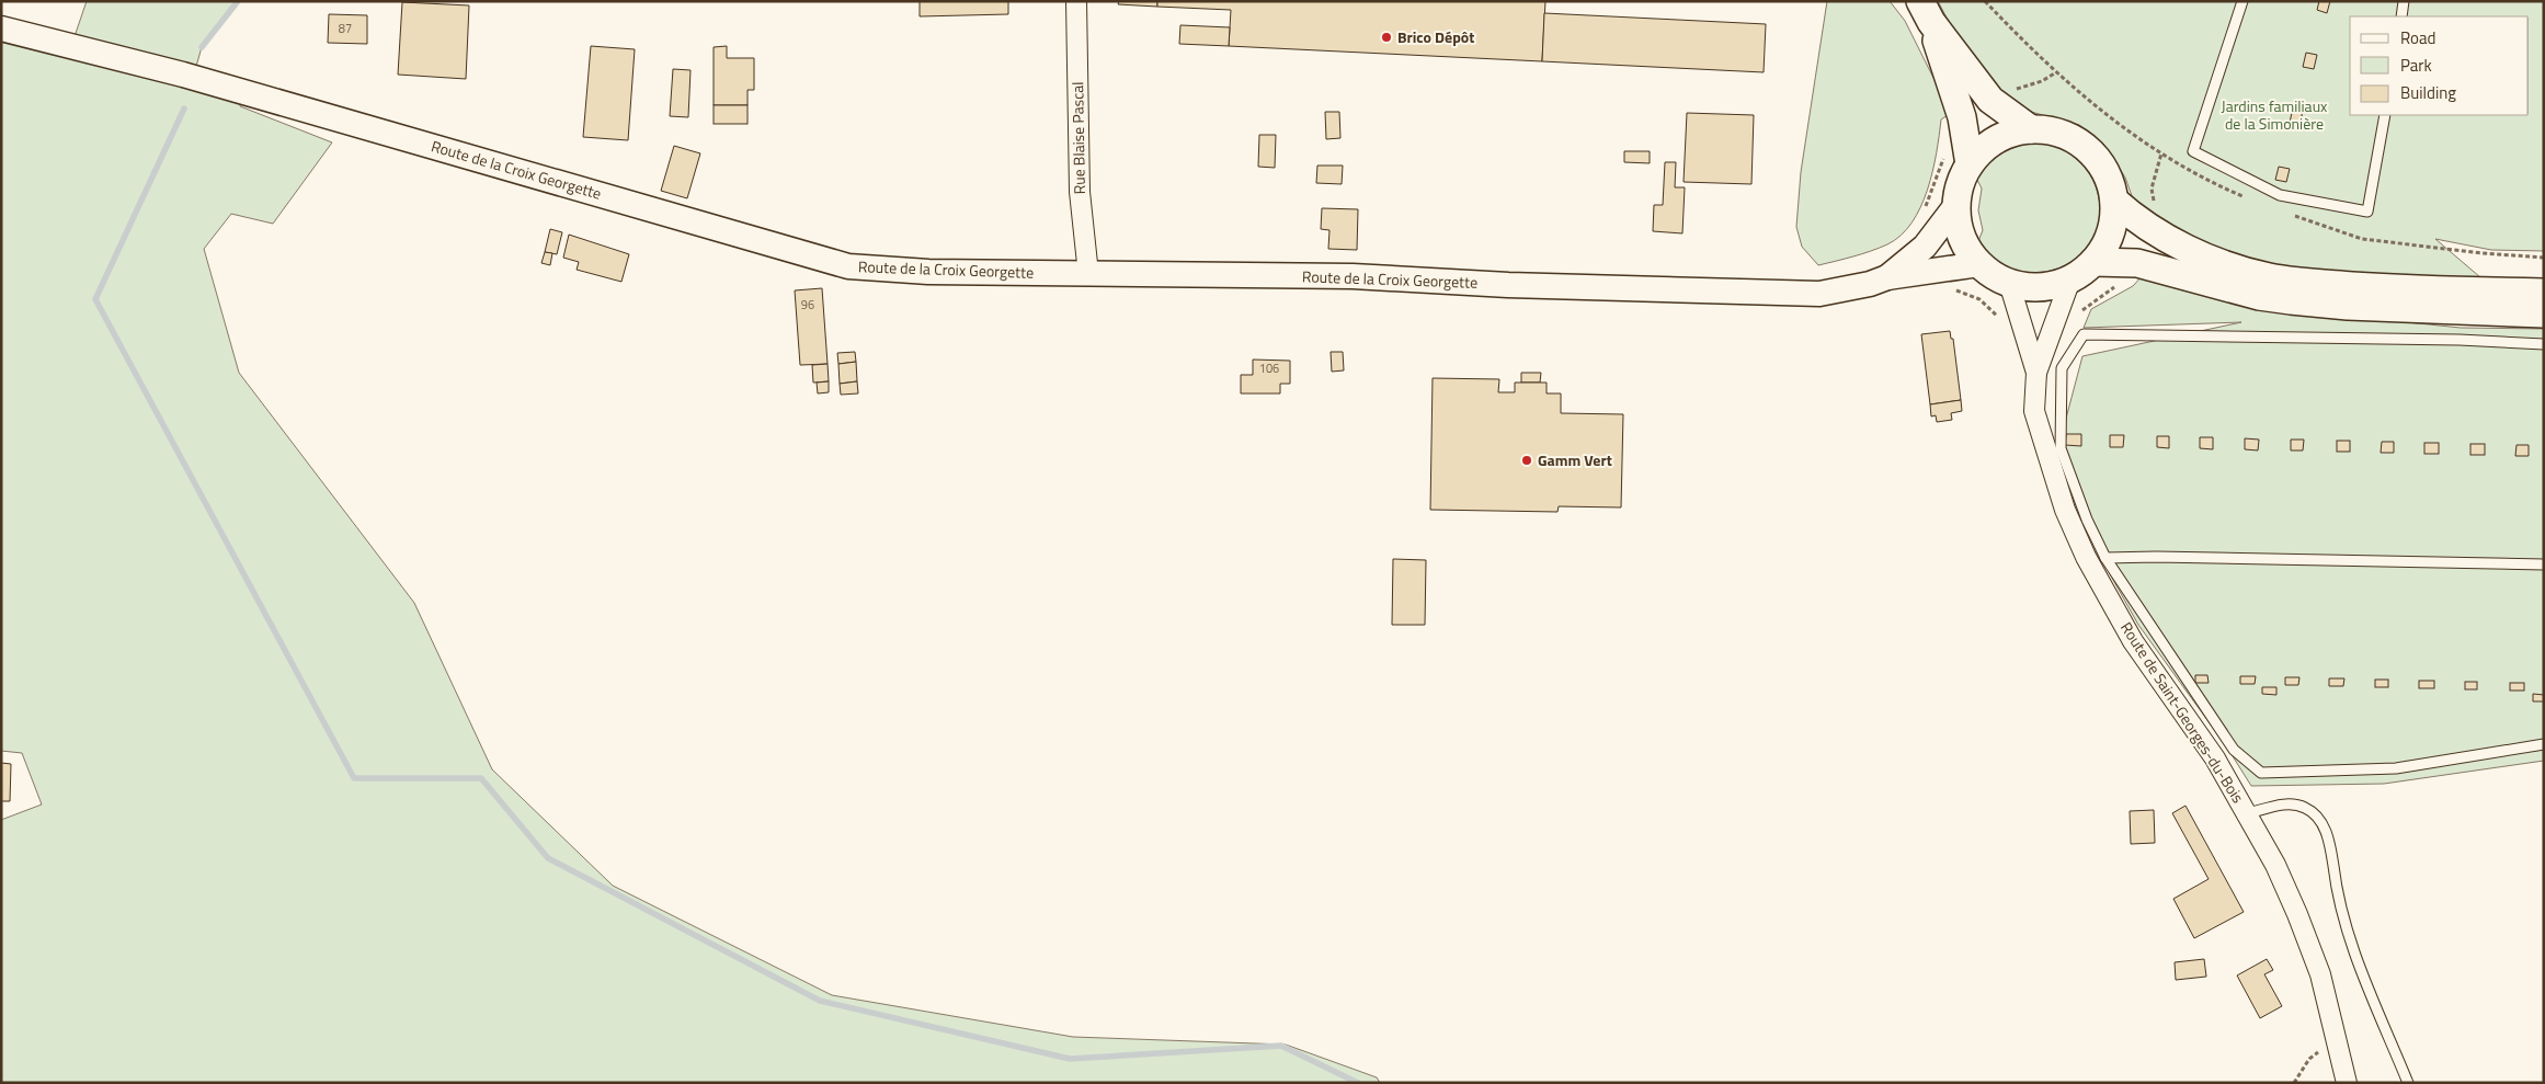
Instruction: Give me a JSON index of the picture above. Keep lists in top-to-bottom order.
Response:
{
  "streets": {
    "street": ["Rue Blaise Pascal", "Route de la Croix Georgette", "Route de Saint-Georges-du-Bois"]
  },
  "crossings": [
    ["Rue Blaise Pascal", "Route de la Croix Georgette"],
    ["Route de la Croix Georgette", "Route de Saint-Georges-du-Bois"]
  ],
  "parks": ["Jardins familiaux de la Simonière"],
  "places": ["Brico Dépôt", "Gamm Vert"],
  "house_numbers": ["87", "96", "106"],
  "legend": ["Road", "Park", "Building"]
}
